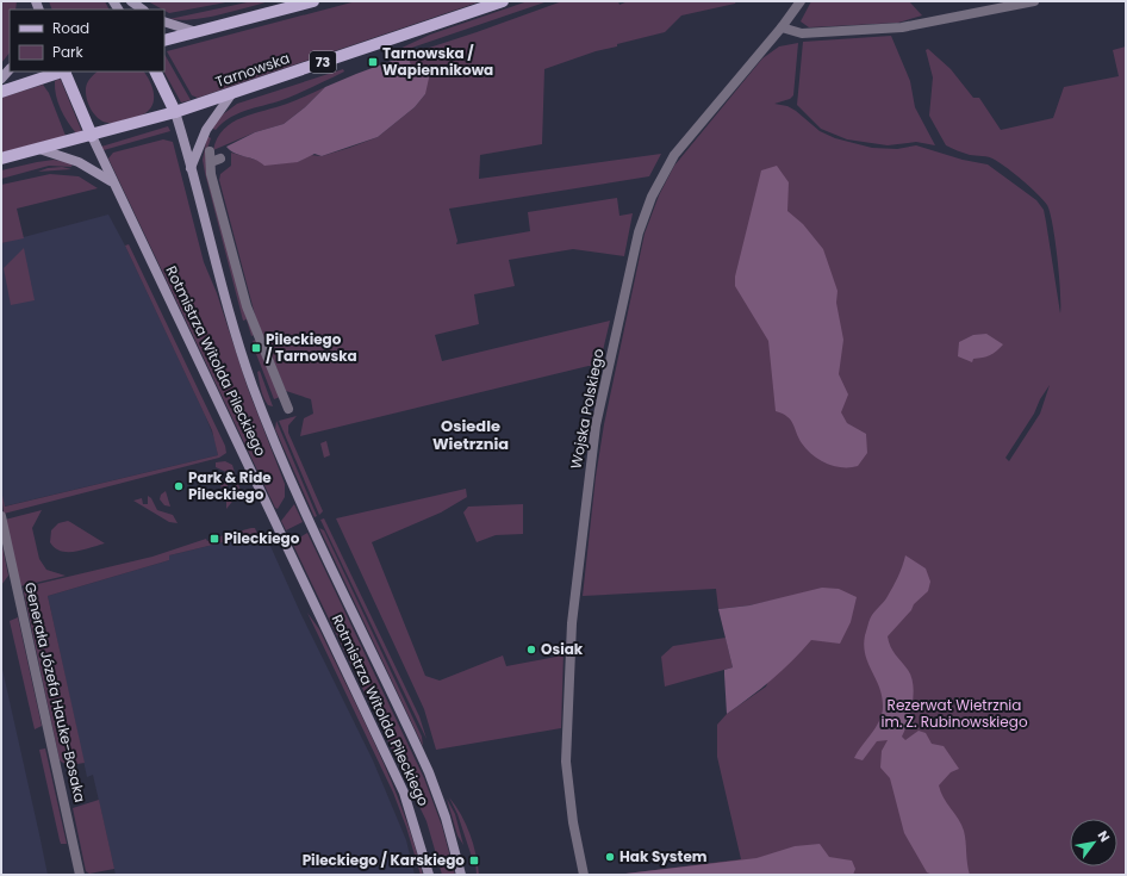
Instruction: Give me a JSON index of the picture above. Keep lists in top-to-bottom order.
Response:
{
  "streets": {
    "main road": ["73", "Tarnowska", "Rotmistrza Witolda Pileckiego"],
    "street": ["Wojska Polskiego", "Generała Józefa Hauke-Bosaka"]
  },
  "crossings": [
    ["73", "Tarnowska"],
    ["73", "Rotmistrza Witolda Pileckiego"],
    ["Tarnowska", "Rotmistrza Witolda Pileckiego"]
  ],
  "districts": ["Osiedle Wietrznia"],
  "parks": ["Rezerwat Wietrznia im. Z. Rubinowskiego"],
  "places": {
    "transit": [
      "Tarnowska / Wapiennikowa",
      "Pileckiego / Tarnowska",
      "Pileckiego",
      "Pileckiego / Karskiego"
    ],
    "other": ["Park & Ride Pileckiego", "Osiak", "Hak System"]
  },
  "legend": ["Road", "Park"],
  "north": "top right"
}
